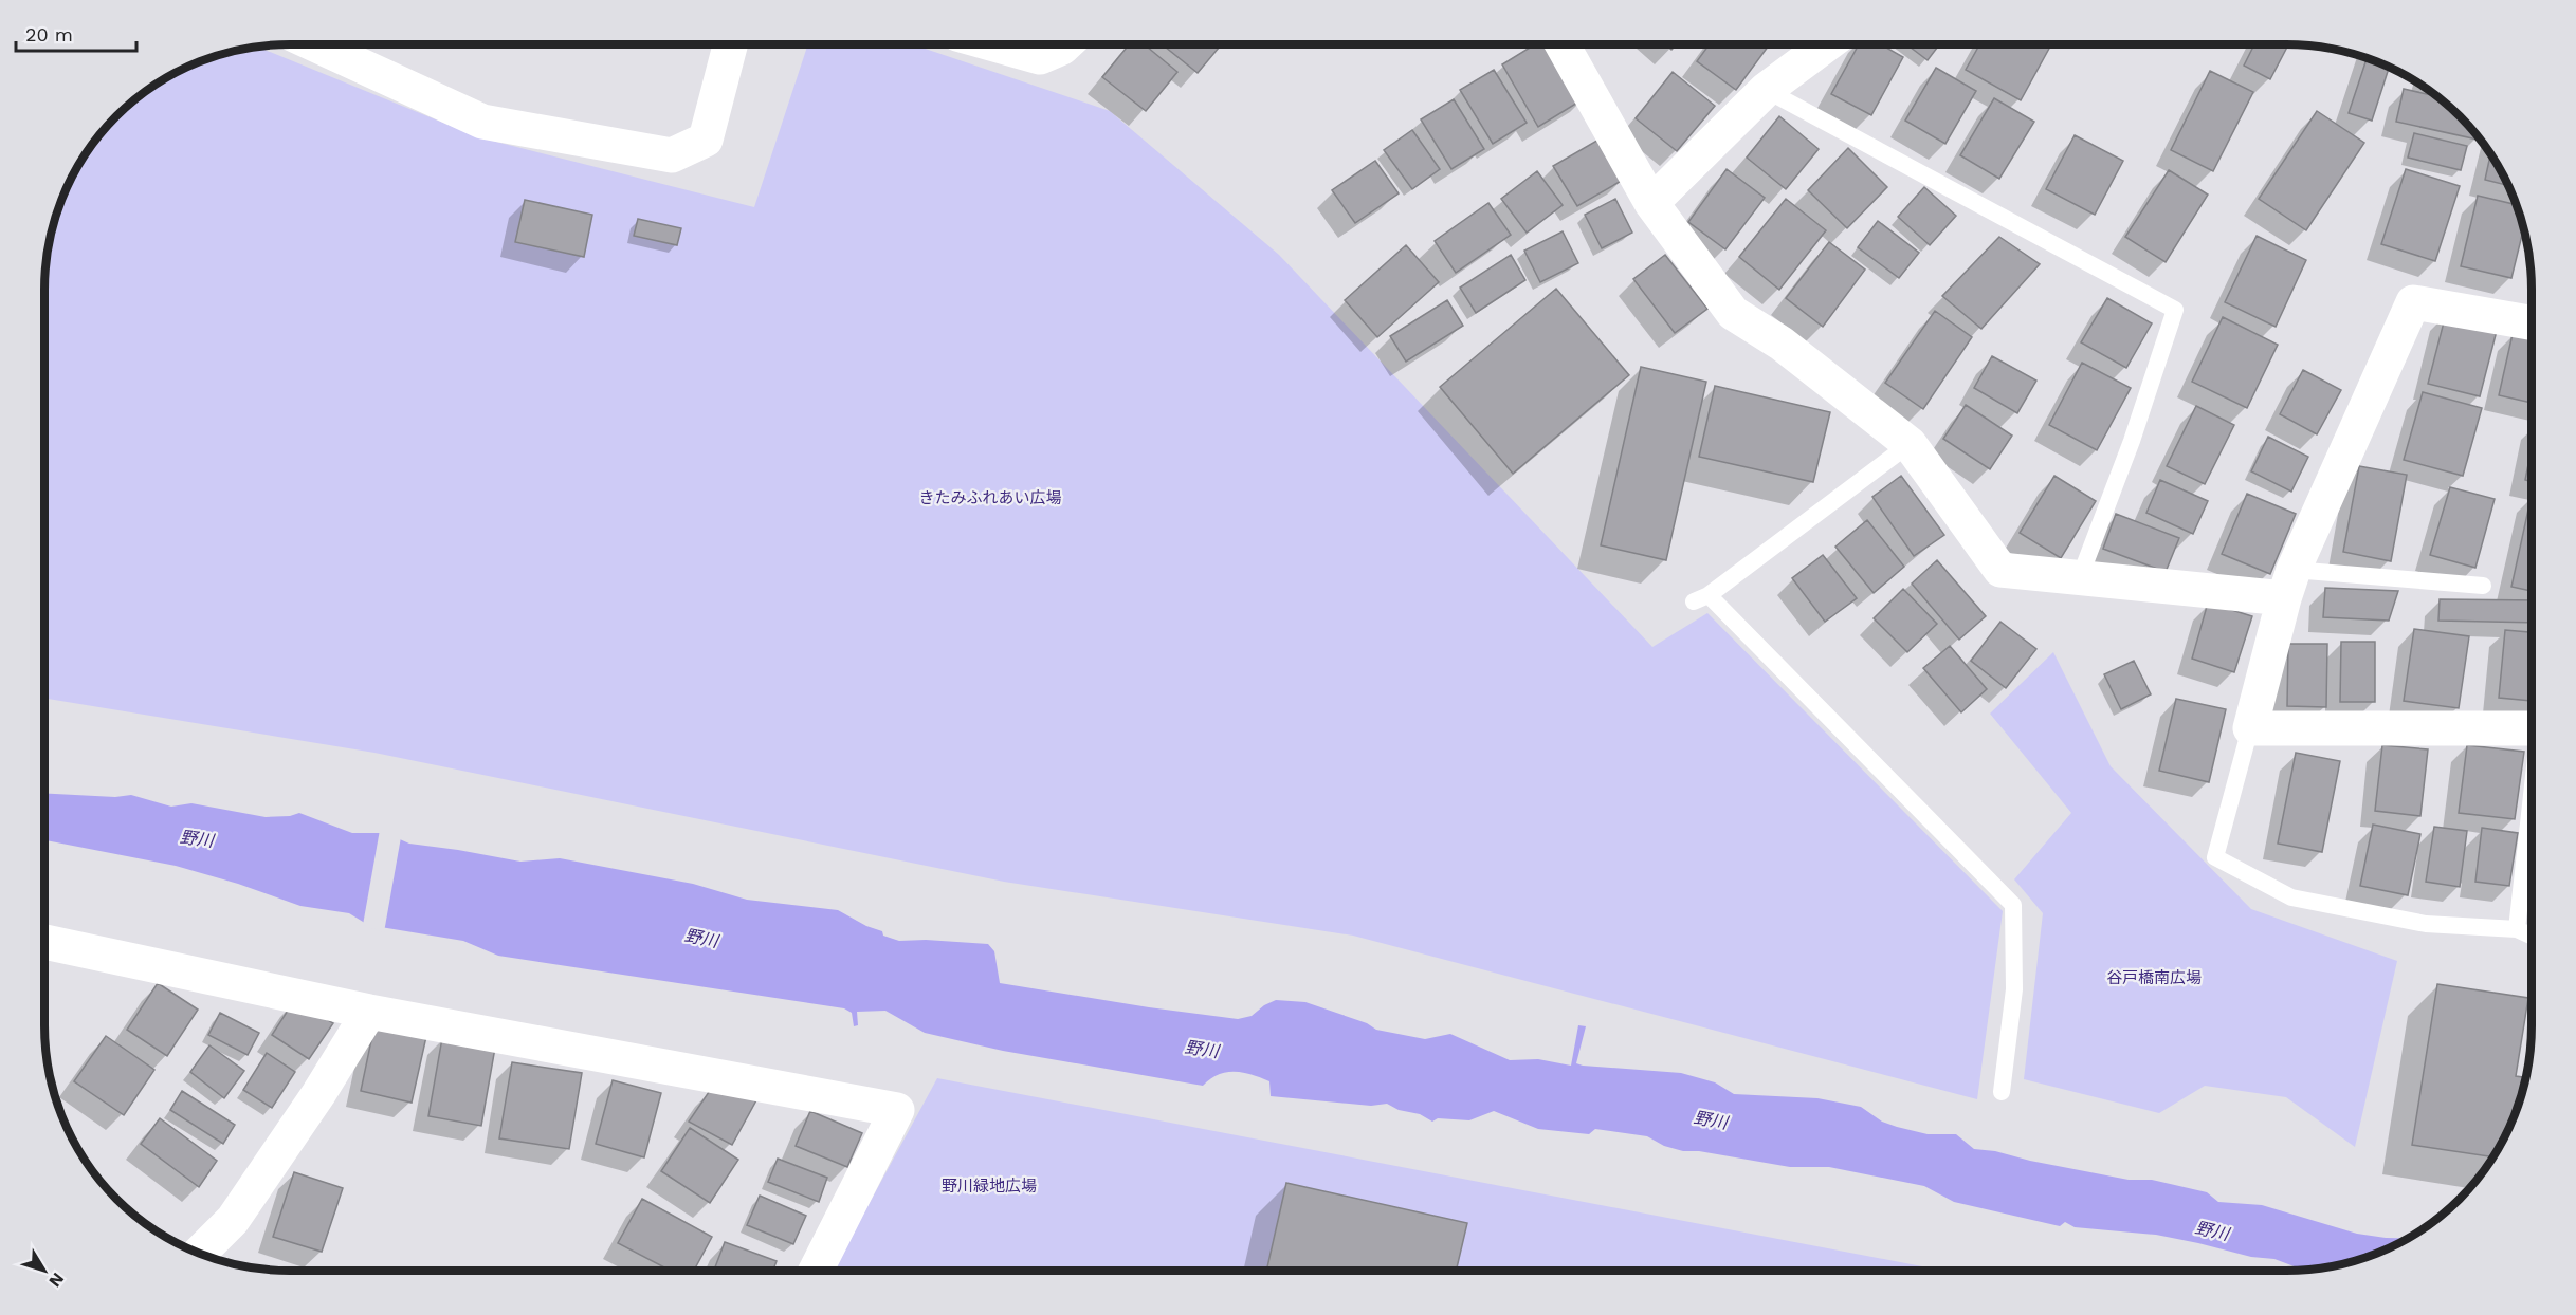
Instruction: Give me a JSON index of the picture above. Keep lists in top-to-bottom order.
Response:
{
  "water": ["野川"],
  "parks": ["きたみふれあい広場", "谷戸橋南広場", "野川緑地広場"],
  "scale_bar": "20 m",
  "north": "bottom right"
}
